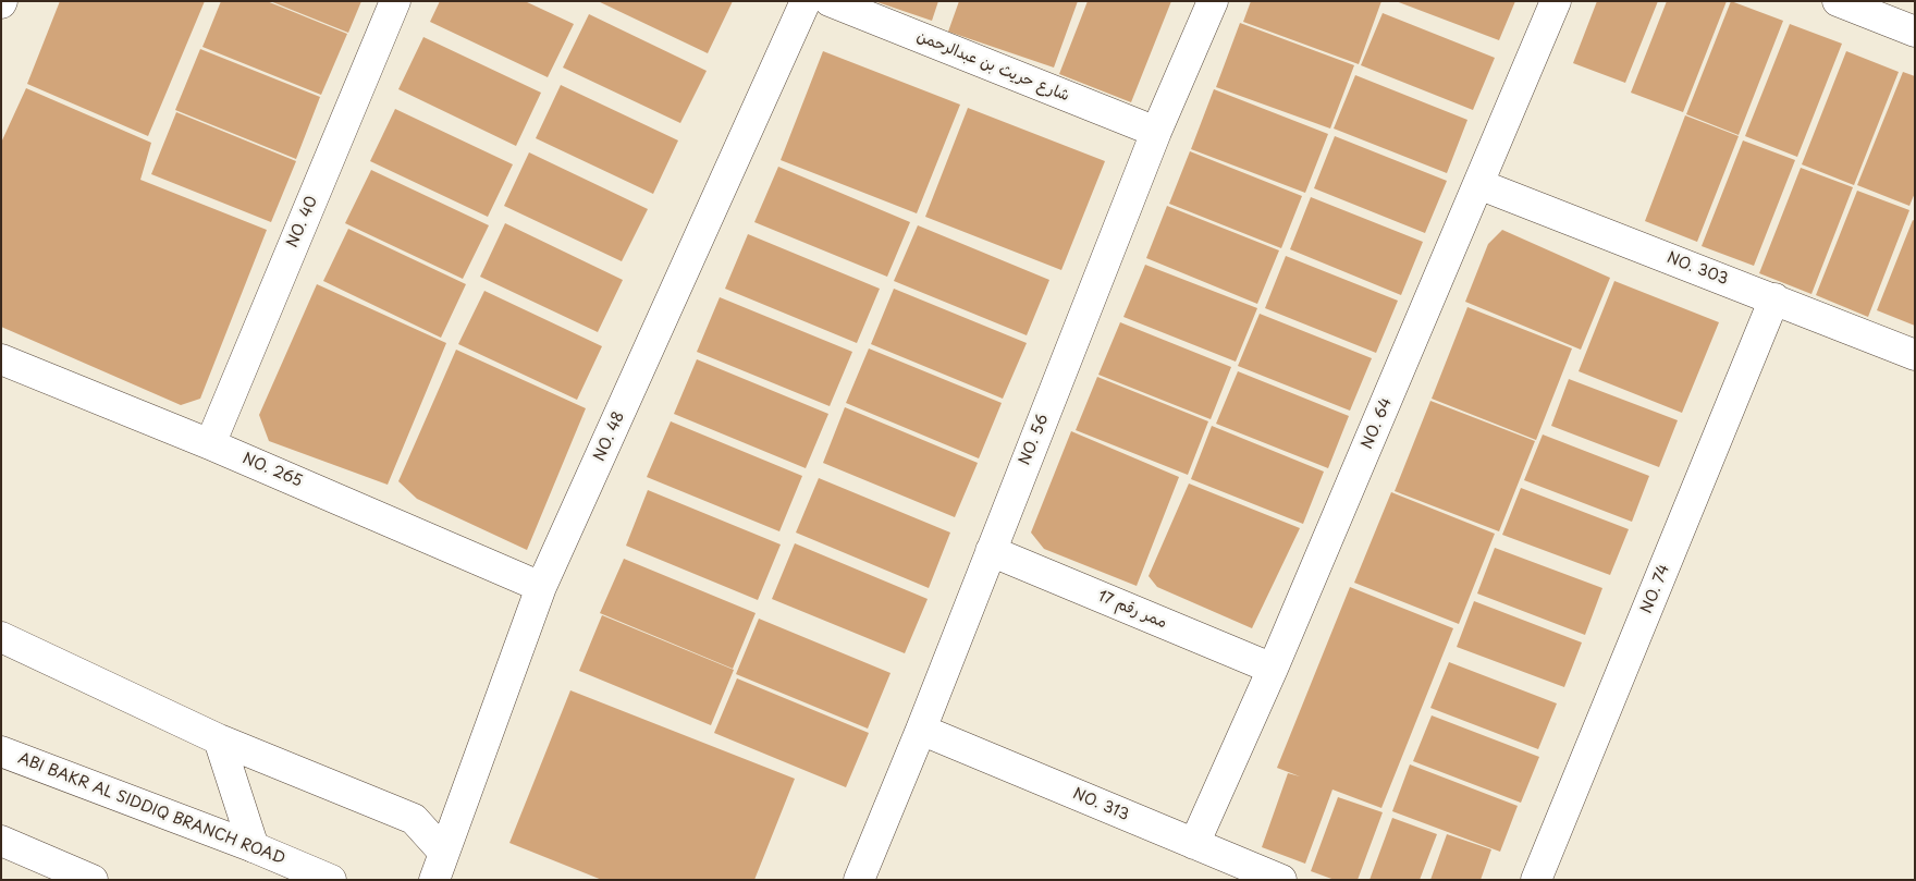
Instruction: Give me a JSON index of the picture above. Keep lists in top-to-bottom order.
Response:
{
  "streets": {
    "street": [
      "شارع حريث بن عبدالرحمن",
      "NO. 40",
      "NO. 303",
      "NO. 64",
      "NO. 48",
      "NO. 56",
      "NO. 265",
      "NO. 74",
      "ممر رقم 17",
      "NO. 313",
      "ABI BAKR AL SIDDIQ BRANCH ROAD"
    ]
  },
  "crossings": [
    ["شارع حريث بن عبدالرحمن", "NO. 56"],
    ["NO. 40", "NO. 265"],
    ["NO. 303", "NO. 64"],
    ["NO. 303", "NO. 74"],
    ["NO. 64", "ممر رقم 17"],
    ["NO. 64", "NO. 313"],
    ["NO. 48", "NO. 265"],
    ["NO. 56", "ممر رقم 17"],
    ["NO. 56", "NO. 313"]
  ]
}
